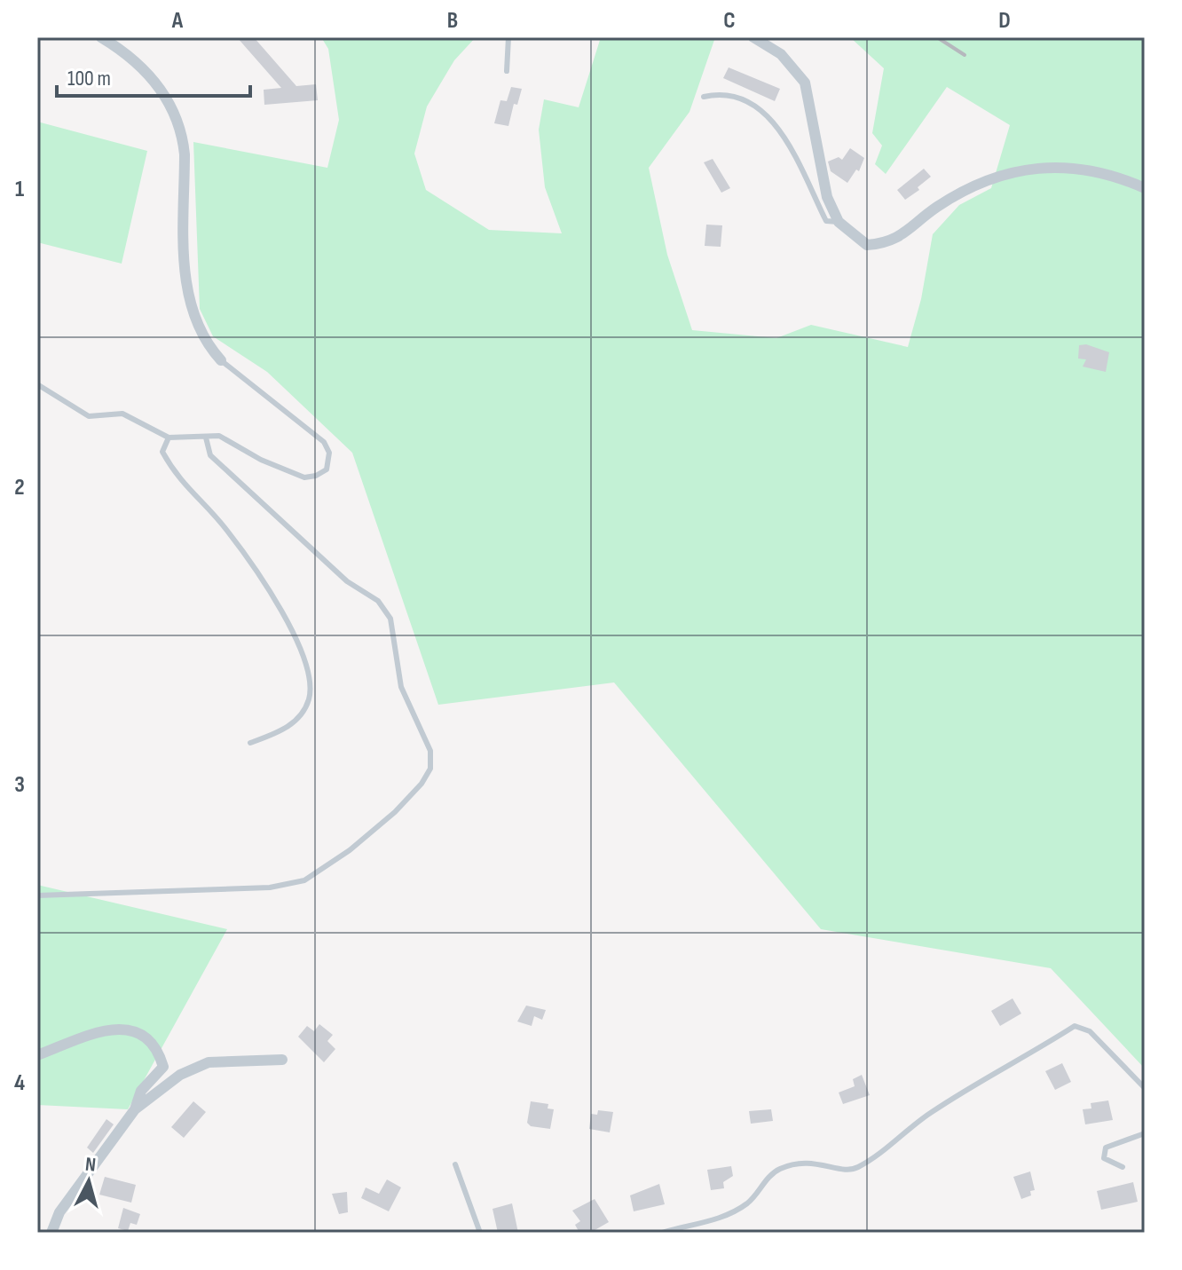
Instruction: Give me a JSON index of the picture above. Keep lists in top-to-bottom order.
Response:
{
  "scale_bar": "100 m",
  "north": "top",
  "grid": {
    "columns": [
      "A",
      "B",
      "C",
      "D"
    ],
    "rows": [
      "1",
      "2",
      "3",
      "4"
    ]
  }
}
